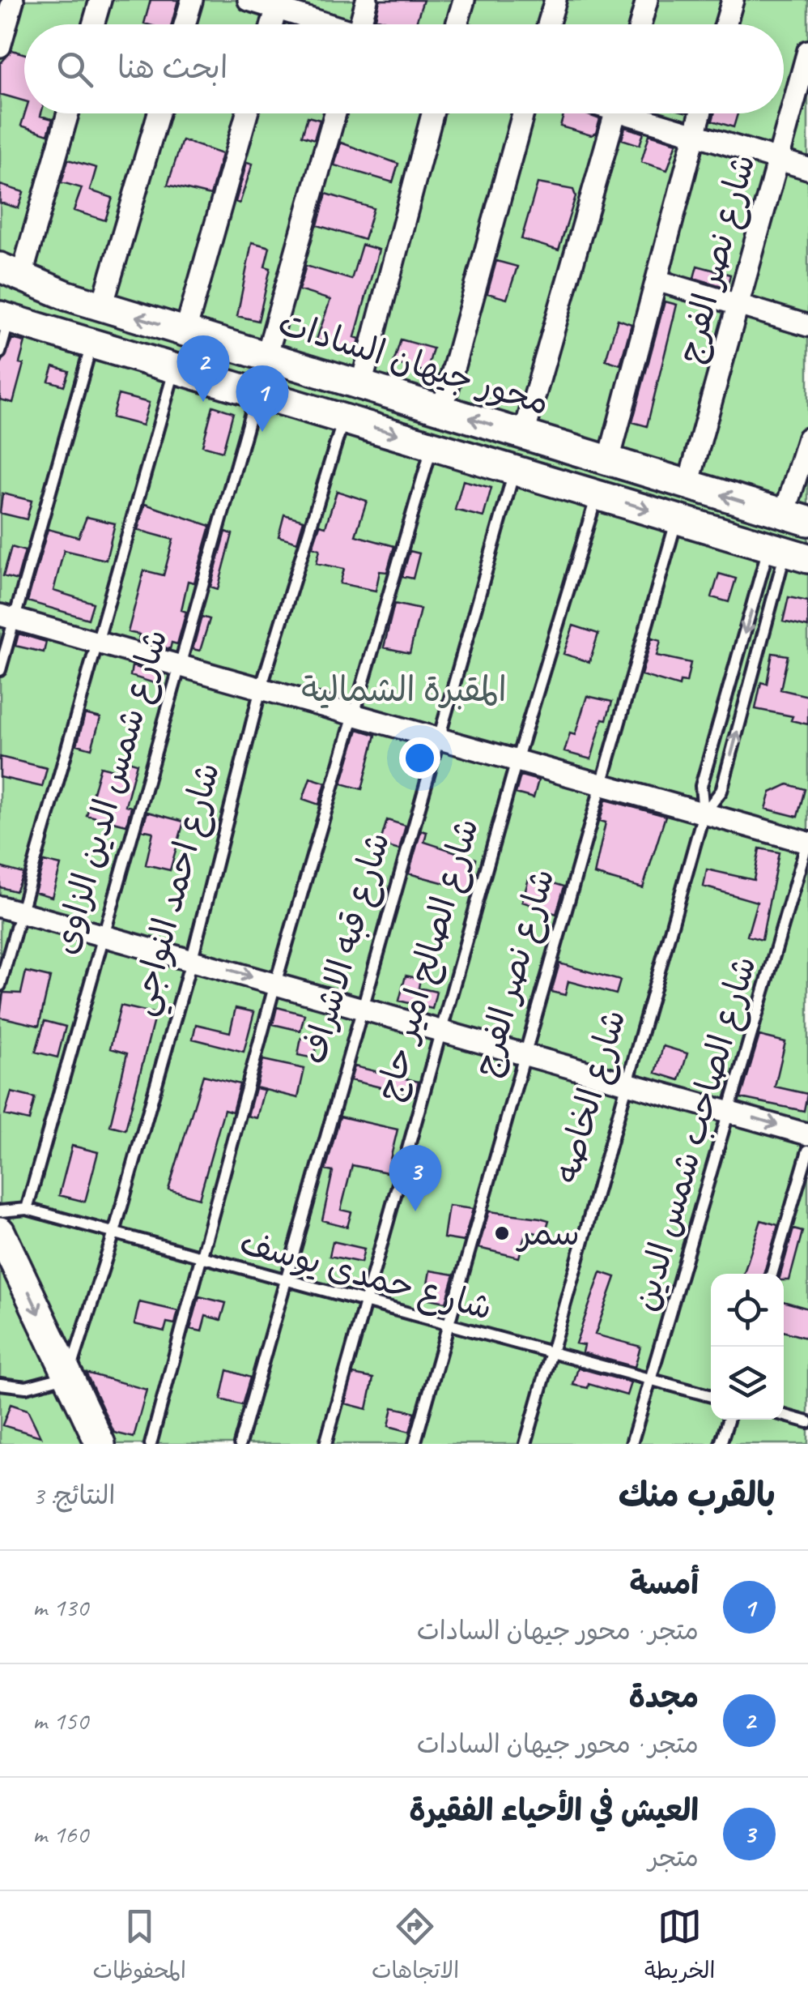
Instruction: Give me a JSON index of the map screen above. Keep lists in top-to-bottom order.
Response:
{
  "streets": {
    "main road": ["محور جيهان السادات"],
    "street": ["شارع نصر الفرج"],
    "lane": [
      "شارع شمس الدين الزاوى",
      "شارع احمد النواجي",
      "شارع قبه الاشراف",
      "شارع الصالح امير حاج",
      "شارع الخاصه",
      "شارع الصاحب شمس الدين",
      "شارع حمدى يوسف"
    ]
  },
  "crossings": [
    ["شارع نصر الفرج", "محور جيهان السادات"],
    ["شارع نصر الفرج", "شارع حمدى يوسف"],
    ["محور جيهان السادات", "شارع شمس الدين الزاوى"],
    ["محور جيهان السادات", "شارع احمد النواجي"],
    ["محور جيهان السادات", "شارع قبه الاشراف"],
    ["محور جيهان السادات", "شارع الصالح امير حاج"],
    ["محور جيهان السادات", "شارع الخاصه"],
    ["شارع شمس الدين الزاوى", "شارع حمدى يوسف"],
    ["شارع احمد النواجي", "شارع حمدى يوسف"],
    ["شارع قبه الاشراف", "شارع حمدى يوسف"],
    ["شارع الصالح امير حاج", "شارع حمدى يوسف"],
    ["شارع الخاصه", "شارع حمدى يوسف"],
    ["شارع الصاحب شمس الدين", "شارع حمدى يوسف"]
  ],
  "parks": ["المقبرة الشمالية"],
  "places": ["سمر"],
  "page": {
    "search": "ابحث هنا",
    "pins": ["2", "1", "3"],
    "heading": ["بالقرب منك", "النتائج: 3"],
    "list": [
      {
        "mark": "1",
        "name": "أمسة",
        "note": "متجر · محور جيهان السادات",
        "value": "130 m"
      },
      {
        "mark": "2",
        "name": "مجدة",
        "note": "متجر · محور جيهان السادات",
        "value": "150 m"
      },
      {
        "mark": "3",
        "name": "العيش في الأحياء الفقيرة",
        "note": "متجر",
        "value": "160 m"
      }
    ],
    "nav": ["الخريطة", "الاتجاهات", "المحفوظات"]
  }
}
